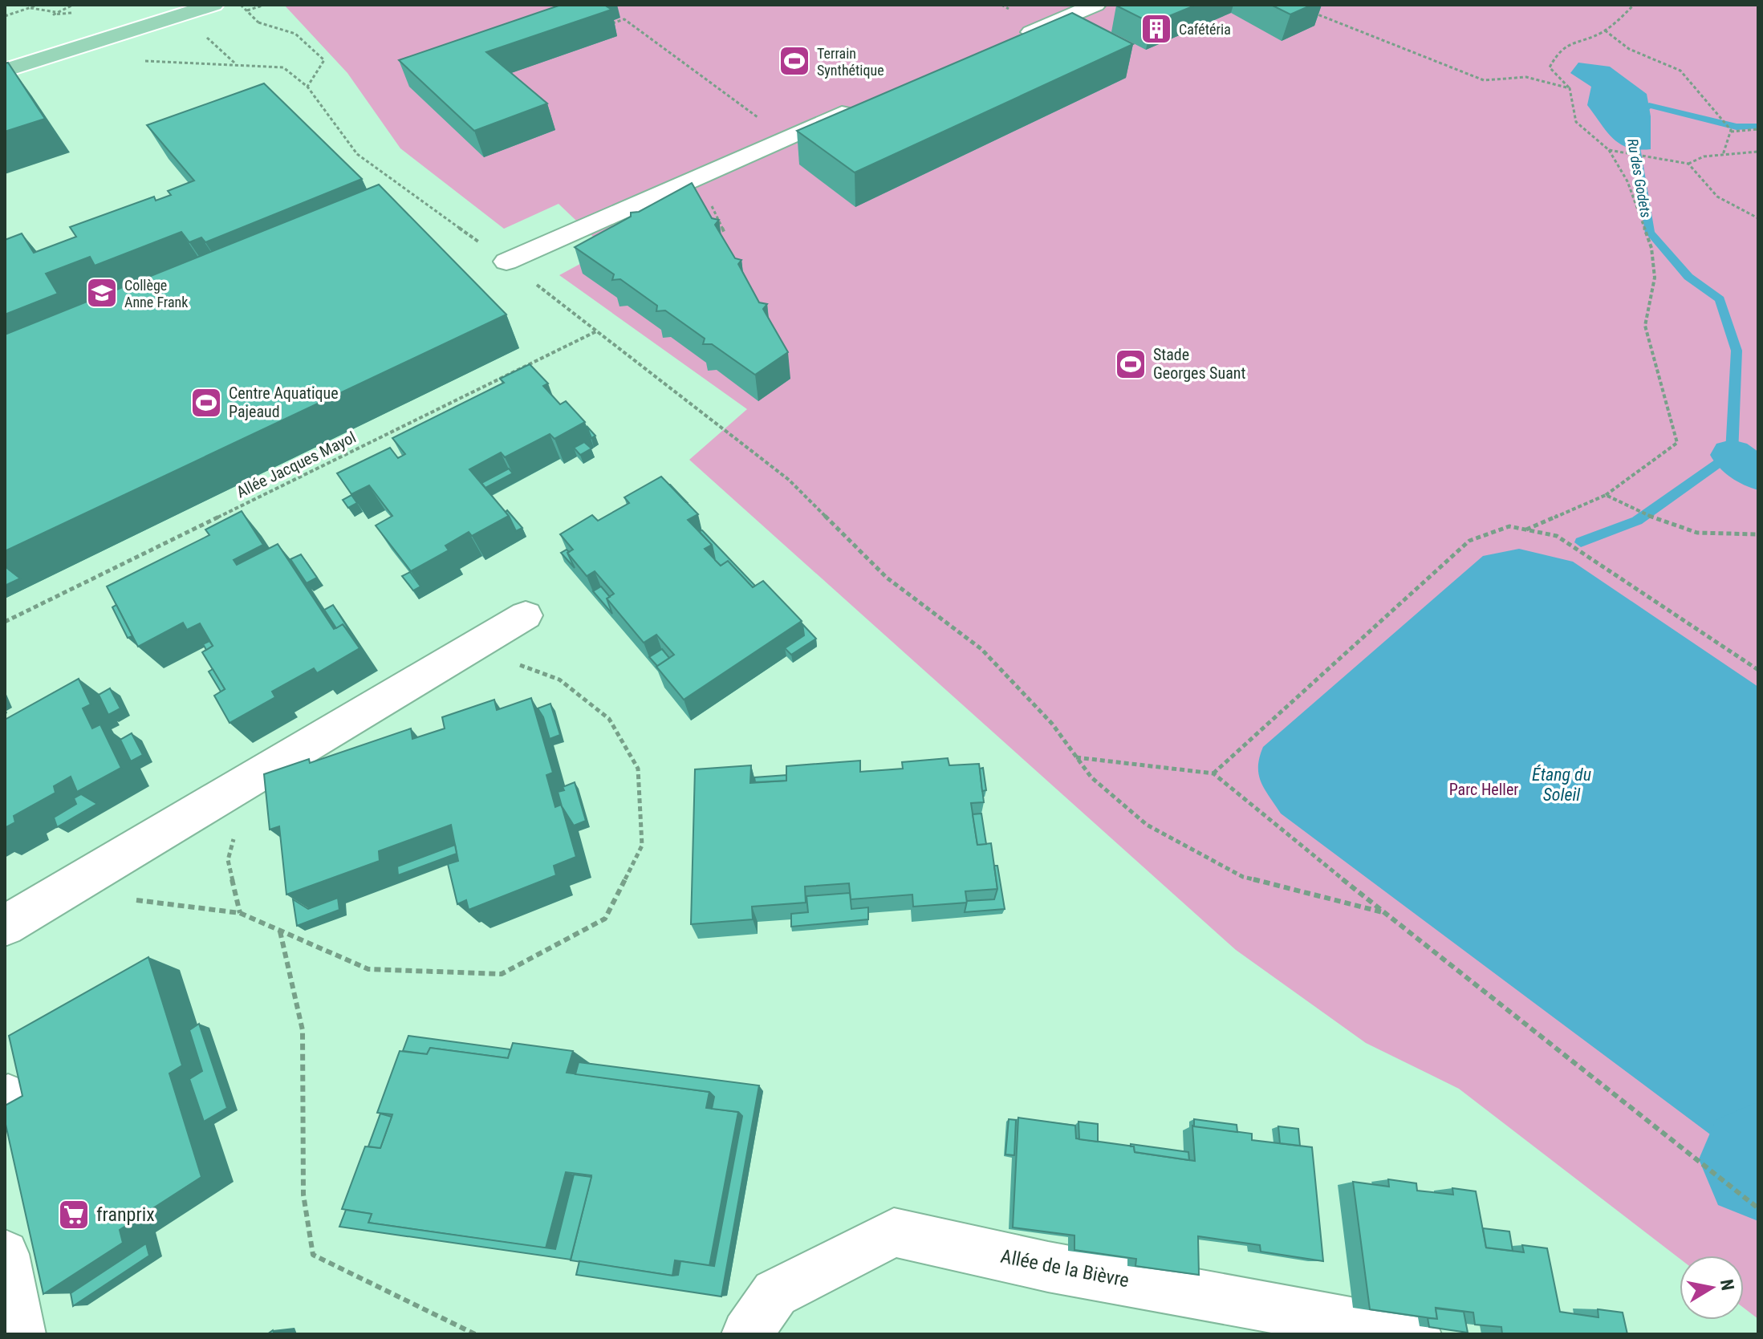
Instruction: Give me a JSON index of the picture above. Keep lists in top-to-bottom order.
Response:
{
  "streets": {
    "lane": ["Allée de la Bièvre"],
    "path": ["Allée Jacques Mayol"]
  },
  "water": ["Ru des Godets", "Étang du Soleil"],
  "parks": ["Parc Heller"],
  "places": {
    "building": ["Cafétéria"],
    "sports": ["Terrain Synthétique", "Stade Georges Suant", "Centre Aquatique Pajeaud"],
    "school or university": ["Collège Anne Frank"],
    "supermarket": ["franprix"]
  },
  "north": "right"
}
